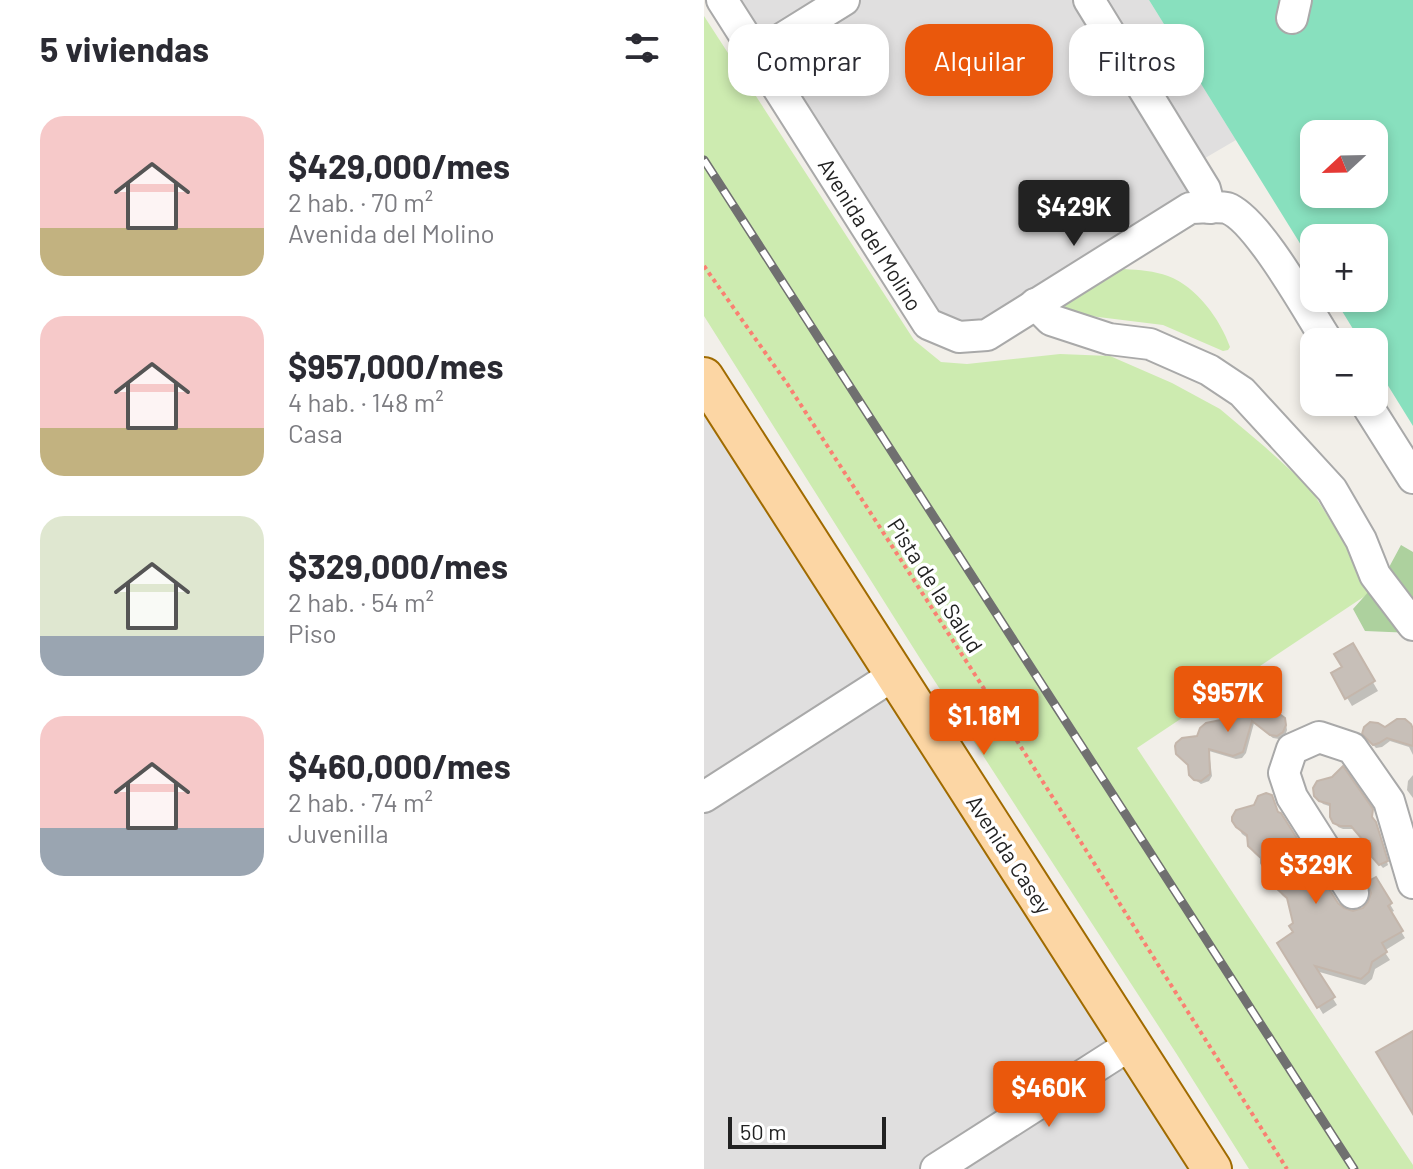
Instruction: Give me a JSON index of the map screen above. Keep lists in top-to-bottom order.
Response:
{
  "streets": {
    "main road": ["Avenida Casey"],
    "street": ["Avenida del Molino"],
    "path": ["Pista de la Salud"]
  },
  "scale_bar": "50 m",
  "north": "left",
  "page": {
    "heading": "5 viviendas",
    "chip": ["Comprar", "Alquilar", "Filtros"],
    "list": [
      {
        "name": "$429,000/mes",
        "note": "2 hab. · 70 m² · Avenida del Molino"
      },
      {
        "name": "$957,000/mes",
        "note": "4 hab. · 148 m² · Casa"
      },
      {
        "name": "$329,000/mes",
        "note": "2 hab. · 54 m² · Piso"
      },
      {
        "name": "$460,000/mes",
        "note": "2 hab. · 74 m² · Juvenilla"
      }
    ],
    "map_buttons": ["+", "−"],
    "price": [
      "$429K",
      "$957K",
      "$1.18M",
      "$329K",
      "$460K"
    ],
    "scale": "50 m"
  }
}
